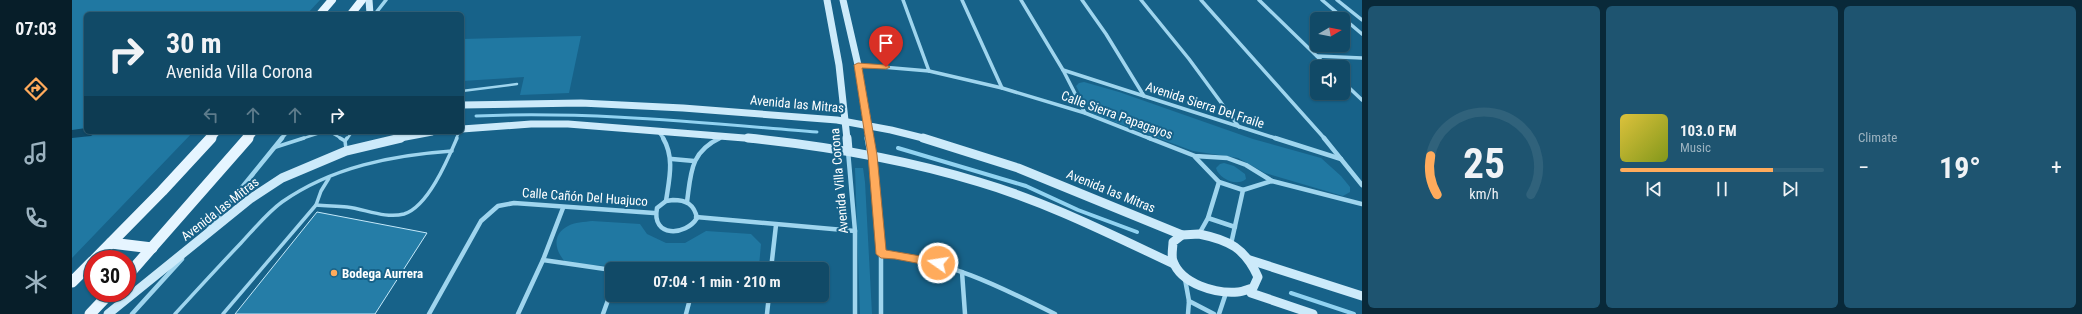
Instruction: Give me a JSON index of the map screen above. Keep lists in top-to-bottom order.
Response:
{
  "streets": {
    "street": [
      "Avenida las Mitras",
      "Avenida Sierra Del Fraile",
      "Calle Sierra Papagayos",
      "Avenida Villa Corona",
      "Calle Cañón Del Huajuco"
    ]
  },
  "crossings": [
    ["Avenida las Mitras", "Avenida Villa Corona"]
  ],
  "places": ["Bodega Aurrera"],
  "north": "right",
  "page": {
    "tabs": "07:03",
    "tile": "Climate",
    "turn": ["30 m", "Avenida Villa Corona"],
    "song": ["103.0 FM", "Music"],
    "heat": ["−", "19°", "+"],
    "limit": "30",
    "trip": "07:04 · 1 min · 210 m",
    "gauge": ["25", "km/h"]
  }
}
